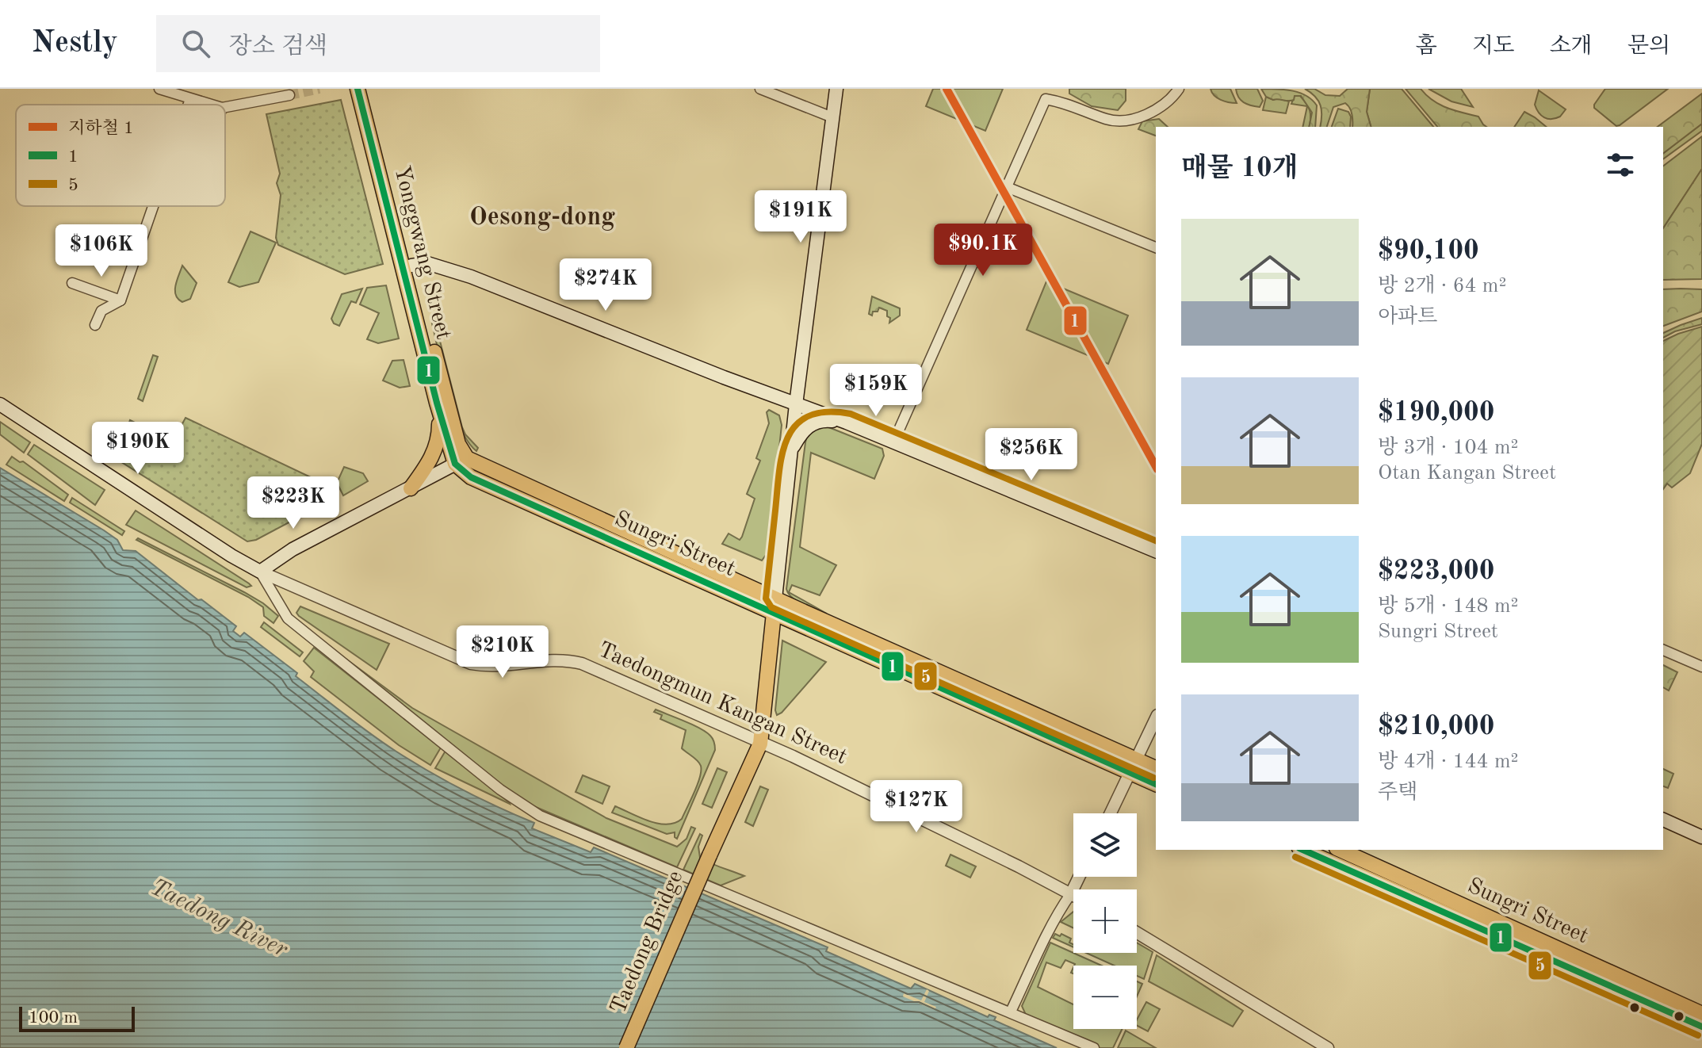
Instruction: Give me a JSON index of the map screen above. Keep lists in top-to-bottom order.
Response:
{
  "streets": {
    "main road": ["Yonggwang Street", "Sungri Street", "Taedong Bridge"],
    "street": ["Taedongmun Kangan Street"]
  },
  "crossings": [
    ["Yonggwang Street", "Sungri Street"],
    ["Sungri Street", "Taedong Bridge"],
    ["Taedongmun Kangan Street", "Taedong Bridge"]
  ],
  "districts": ["Oesong-dong"],
  "water": ["Taedong River"],
  "lines": ["metro line 1", "transit line 1", "transit line 5"],
  "legend": ["지하철 1", "1", "5"],
  "scale_bar": "100 m",
  "page": {
    "header": "Nestly",
    "search": "장소 검색",
    "nav": [
      "홈",
      "지도",
      "소개",
      "문의"
    ],
    "heading": "매물 10개",
    "price": [
      "$191K",
      "$90.1K",
      "$106K",
      "$274K",
      "$159K",
      "$190K",
      "$256K",
      "$223K",
      "$210K",
      "$127K"
    ],
    "list": [
      {
        "name": "$90,100",
        "note": "방 2개 · 64 m² · 아파트"
      },
      {
        "name": "$190,000",
        "note": "방 3개 · 104 m² · Otan Kangan Street"
      },
      {
        "name": "$223,000",
        "note": "방 5개 · 148 m² · Sungri Street"
      },
      {
        "name": "$210,000",
        "note": "방 4개 · 144 m² · 주택"
      }
    ],
    "map_buttons": ["+", "−"],
    "scale": "100 m"
  }
}
